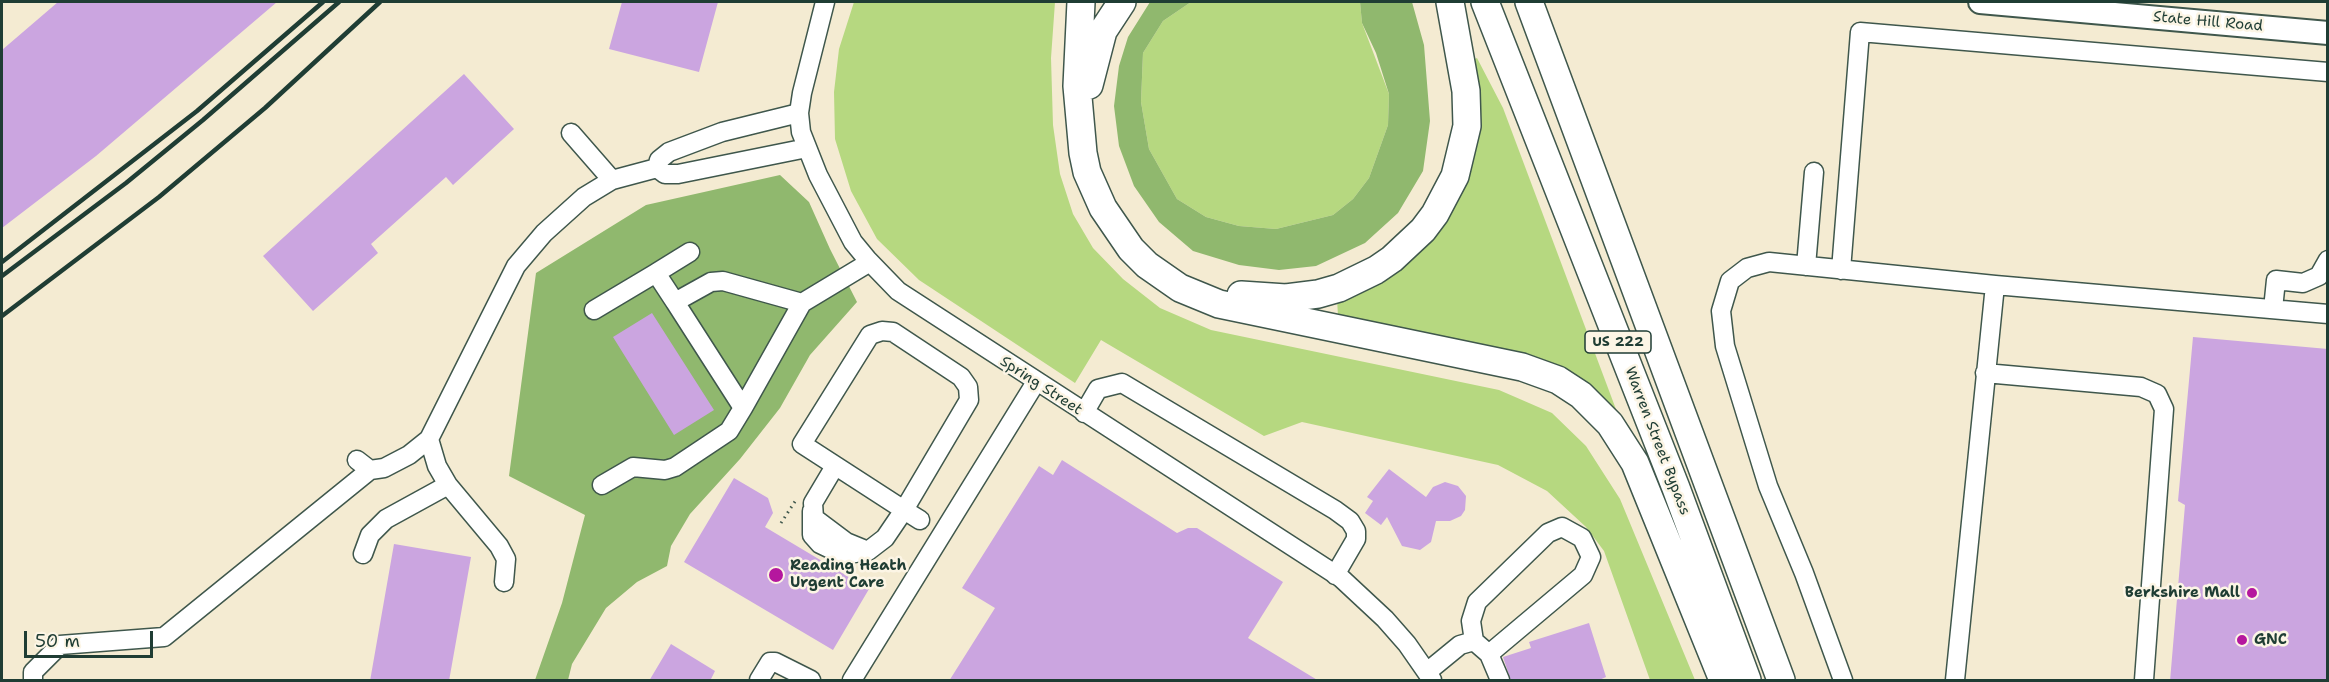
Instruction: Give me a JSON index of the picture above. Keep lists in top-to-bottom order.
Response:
{
  "streets": {
    "highway": ["US 222", "Warren Street Bypass"],
    "main road": ["State Hill Road"],
    "street": ["Spring Street"]
  },
  "places": ["Reading Heath Urgent Care", "Berkshire Mall", "GNC"],
  "scale_bar": "50 m"
}
